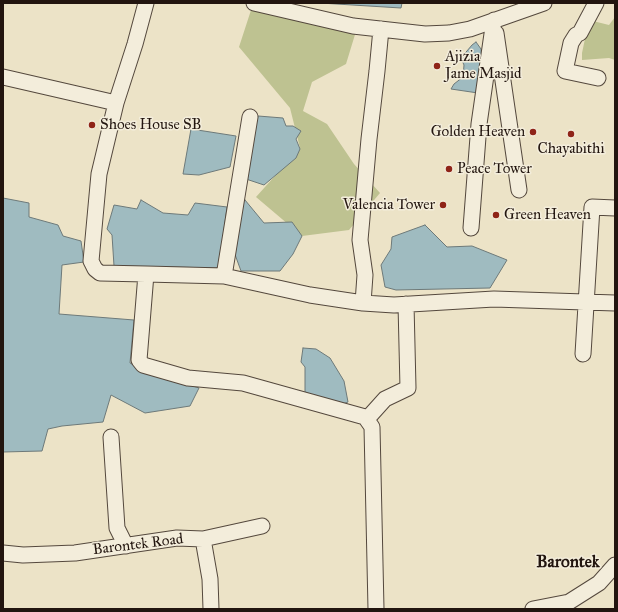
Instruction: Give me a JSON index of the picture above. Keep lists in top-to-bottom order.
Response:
{
  "streets": {
    "street": ["Barontek Road"]
  },
  "districts": ["Barontek"],
  "places": [
    "Ajizia Jame Masjid",
    "Shoes House SB",
    "Golden Heaven",
    "Chayabithi",
    "Peace Tower",
    "Valencia Tower",
    "Green Heaven"
  ]
}
